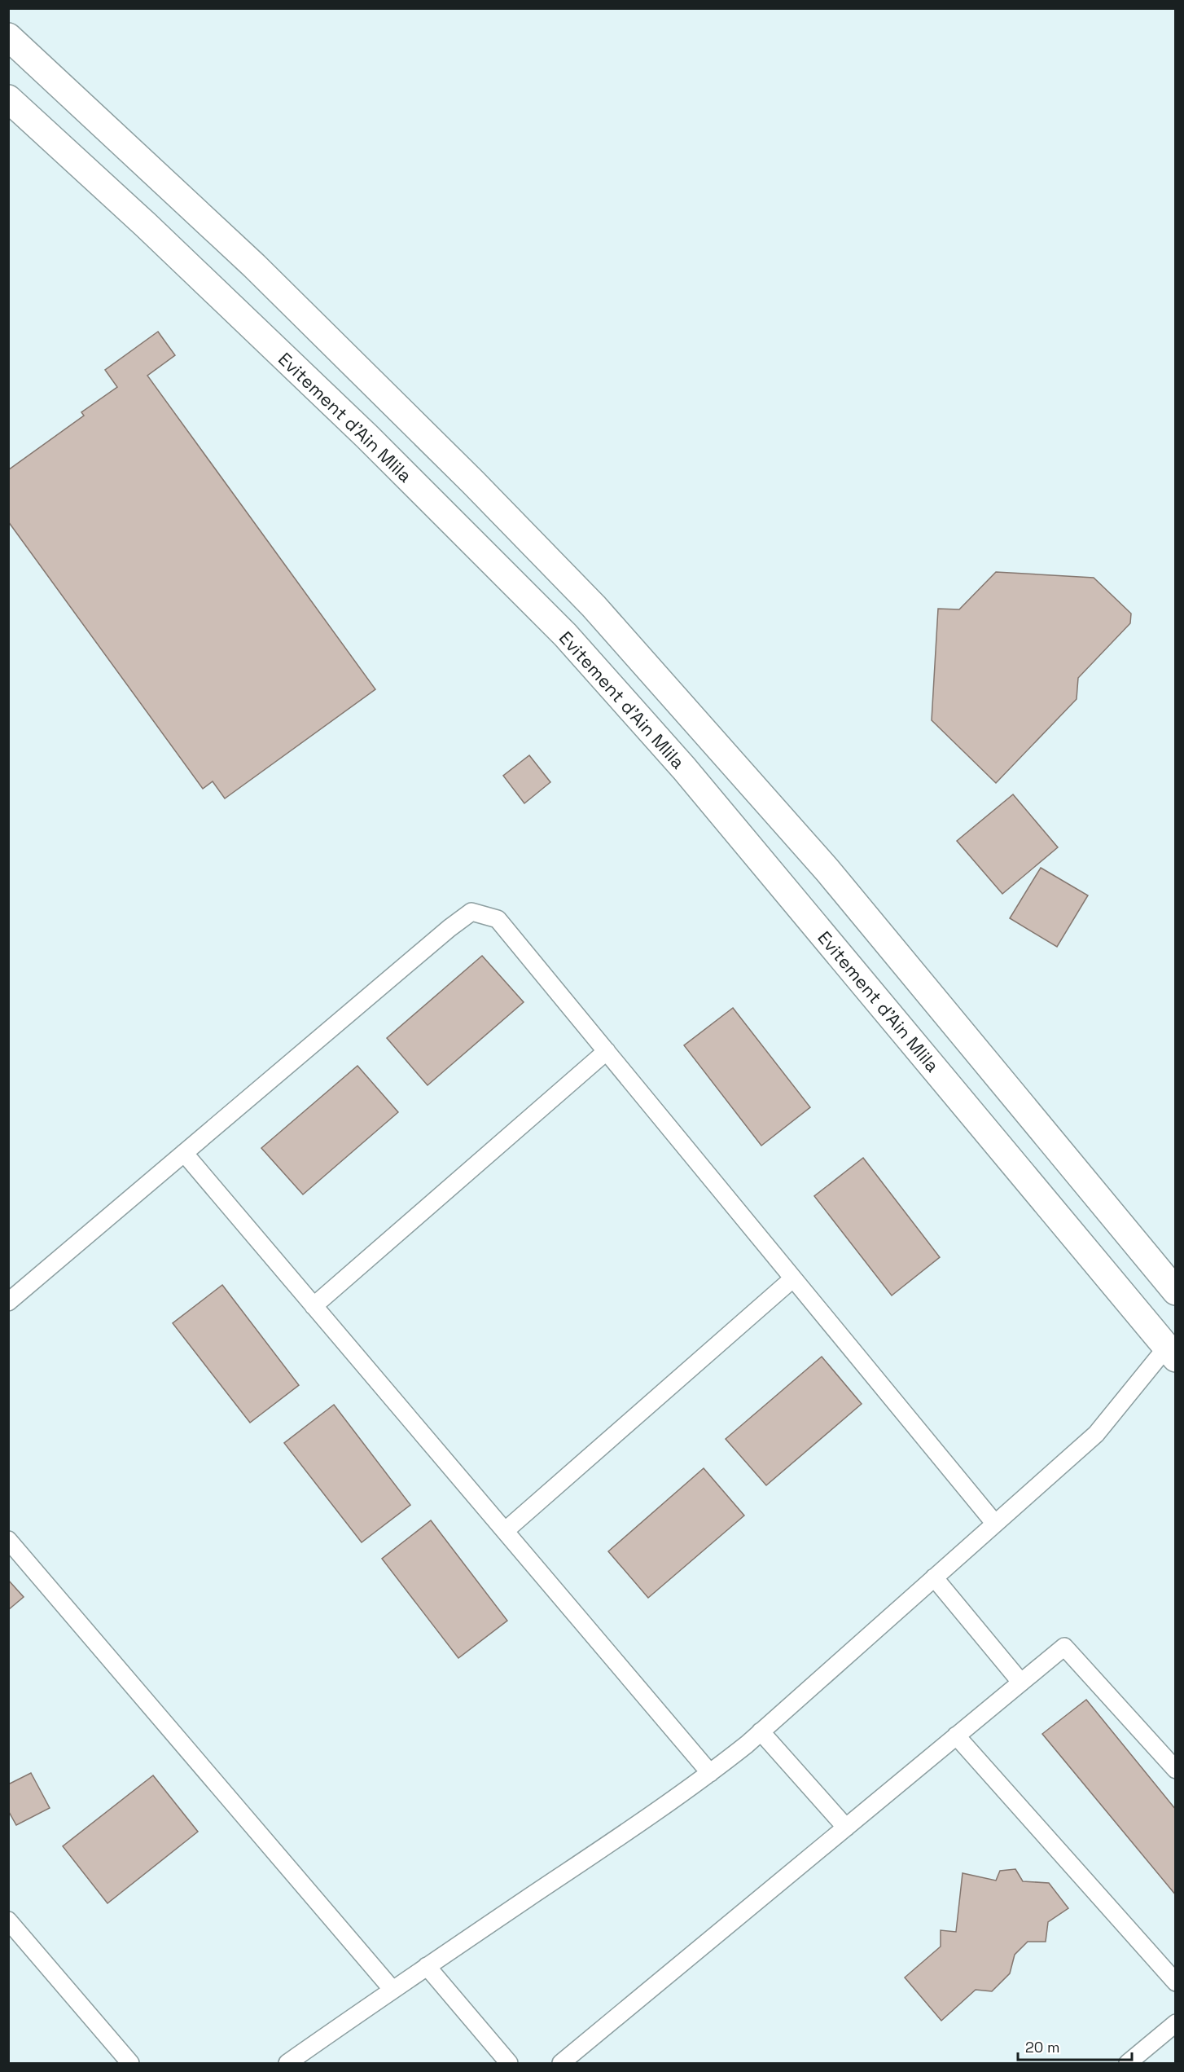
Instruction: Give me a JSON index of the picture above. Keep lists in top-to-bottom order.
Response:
{
  "streets": {
    "highway": ["Evitement d'Ain Mlila"]
  },
  "scale_bar": "20 m"
}
